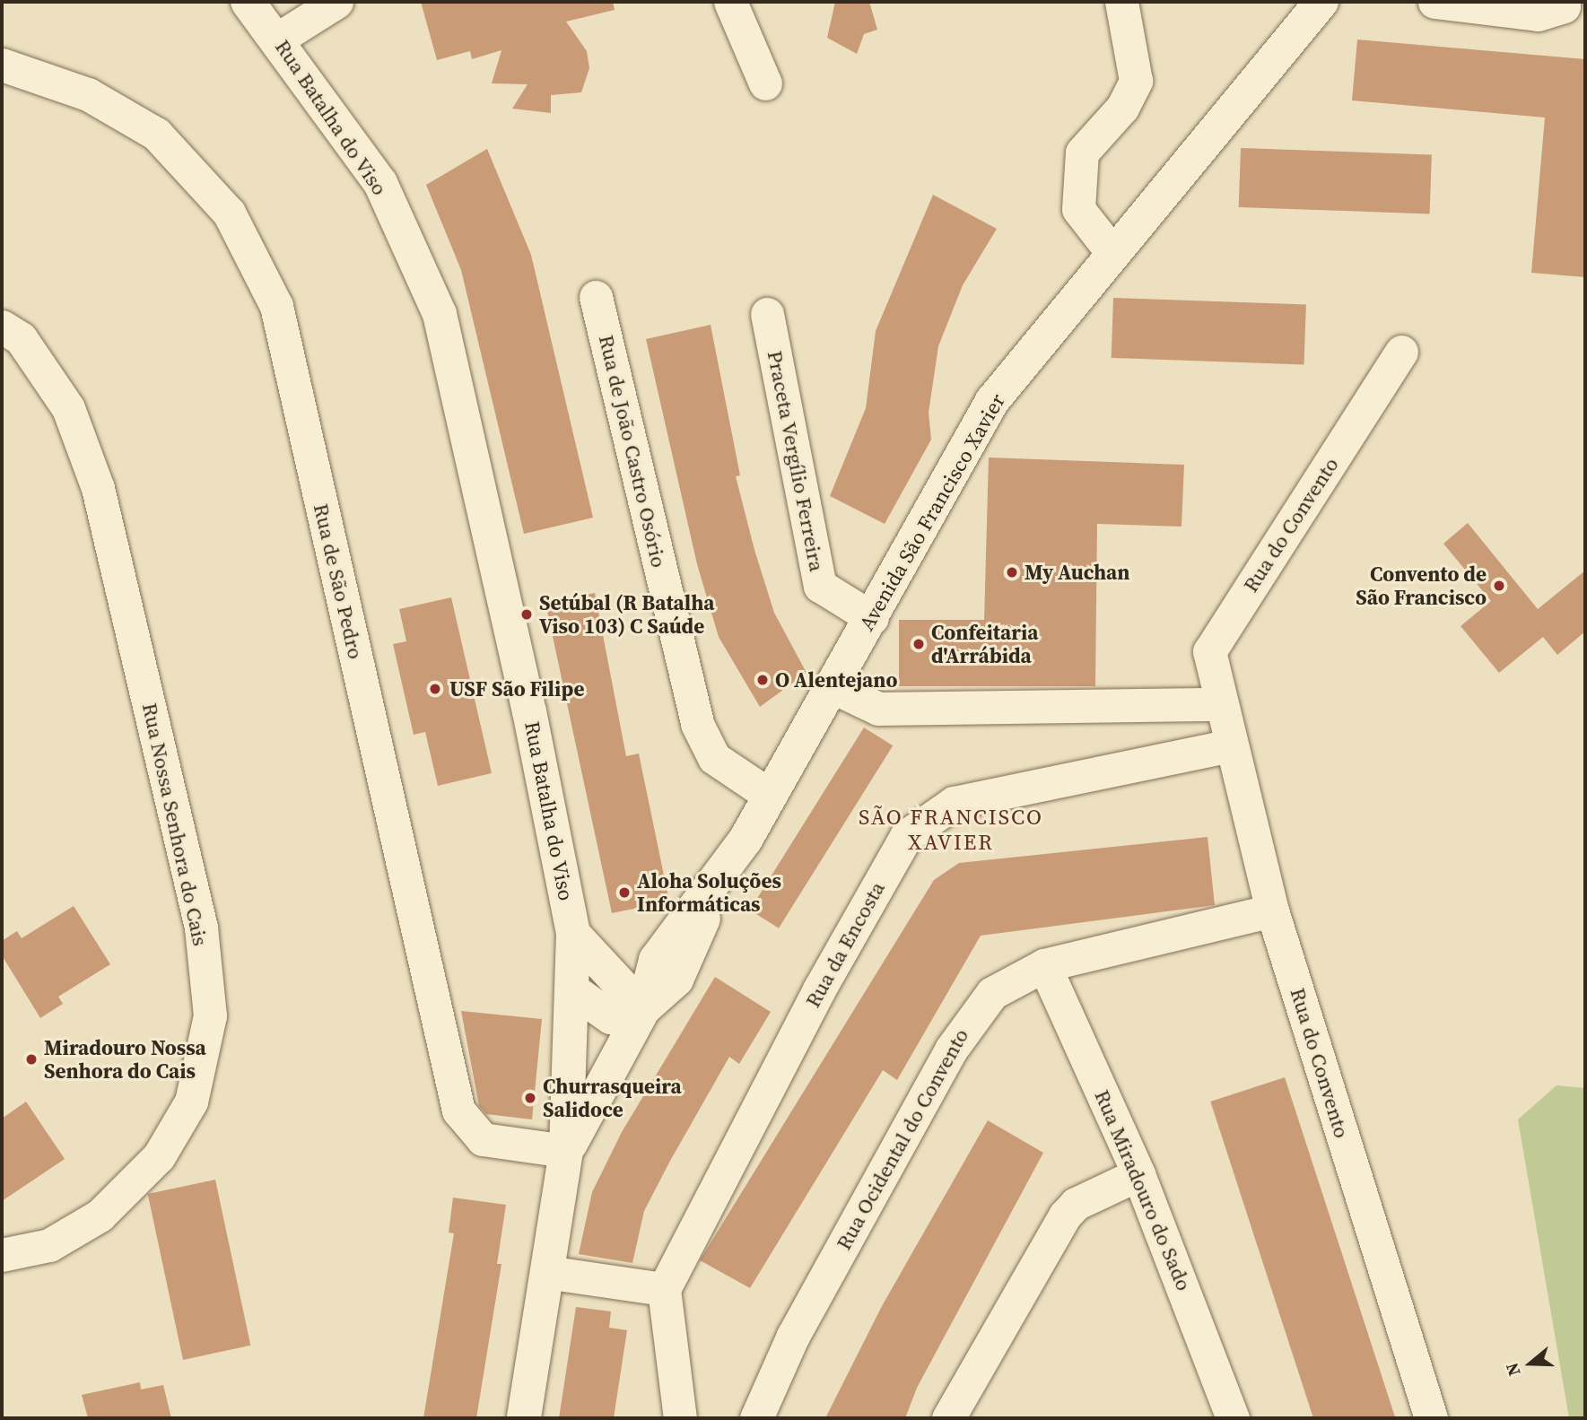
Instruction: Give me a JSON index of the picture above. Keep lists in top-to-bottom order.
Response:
{
  "streets": {
    "street": [
      "Rua Batalha do Viso",
      "Rua de João Castro Osório",
      "Praceta Vergílio Ferreira",
      "Avenida São Francisco Xavier",
      "Rua do Convento",
      "Rua de São Pedro",
      "Rua Nossa Senhora do Cais",
      "Rua da Encosta",
      "Rua Ocidental do Convento",
      "Rua Miradouro do Sado"
    ]
  },
  "crossings": [
    ["Rua Batalha do Viso", "Avenida São Francisco Xavier"],
    ["Rua Batalha do Viso", "Rua de São Pedro"],
    ["Rua de João Castro Osório", "Avenida São Francisco Xavier"],
    ["Praceta Vergílio Ferreira", "Avenida São Francisco Xavier"],
    ["Avenida São Francisco Xavier", "Rua de São Pedro"],
    ["Rua do Convento", "Rua da Encosta"],
    ["Rua do Convento", "Rua Ocidental do Convento"],
    ["Rua Ocidental do Convento", "Rua Miradouro do Sado"]
  ],
  "districts": ["SÃO FRANCISCO XAVIER"],
  "places": [
    "My Auchan",
    "Convento de São Francisco",
    "Setúbal (R Batalha Viso 103) C Saúde",
    "Confeitaria d'Arrábida",
    "O Alentejano",
    "USF São Filipe",
    "Aloha Soluções Informáticas",
    "Miradouro Nossa Senhora do Cais",
    "Churrasqueira Salidoce"
  ],
  "north": "left"
}
